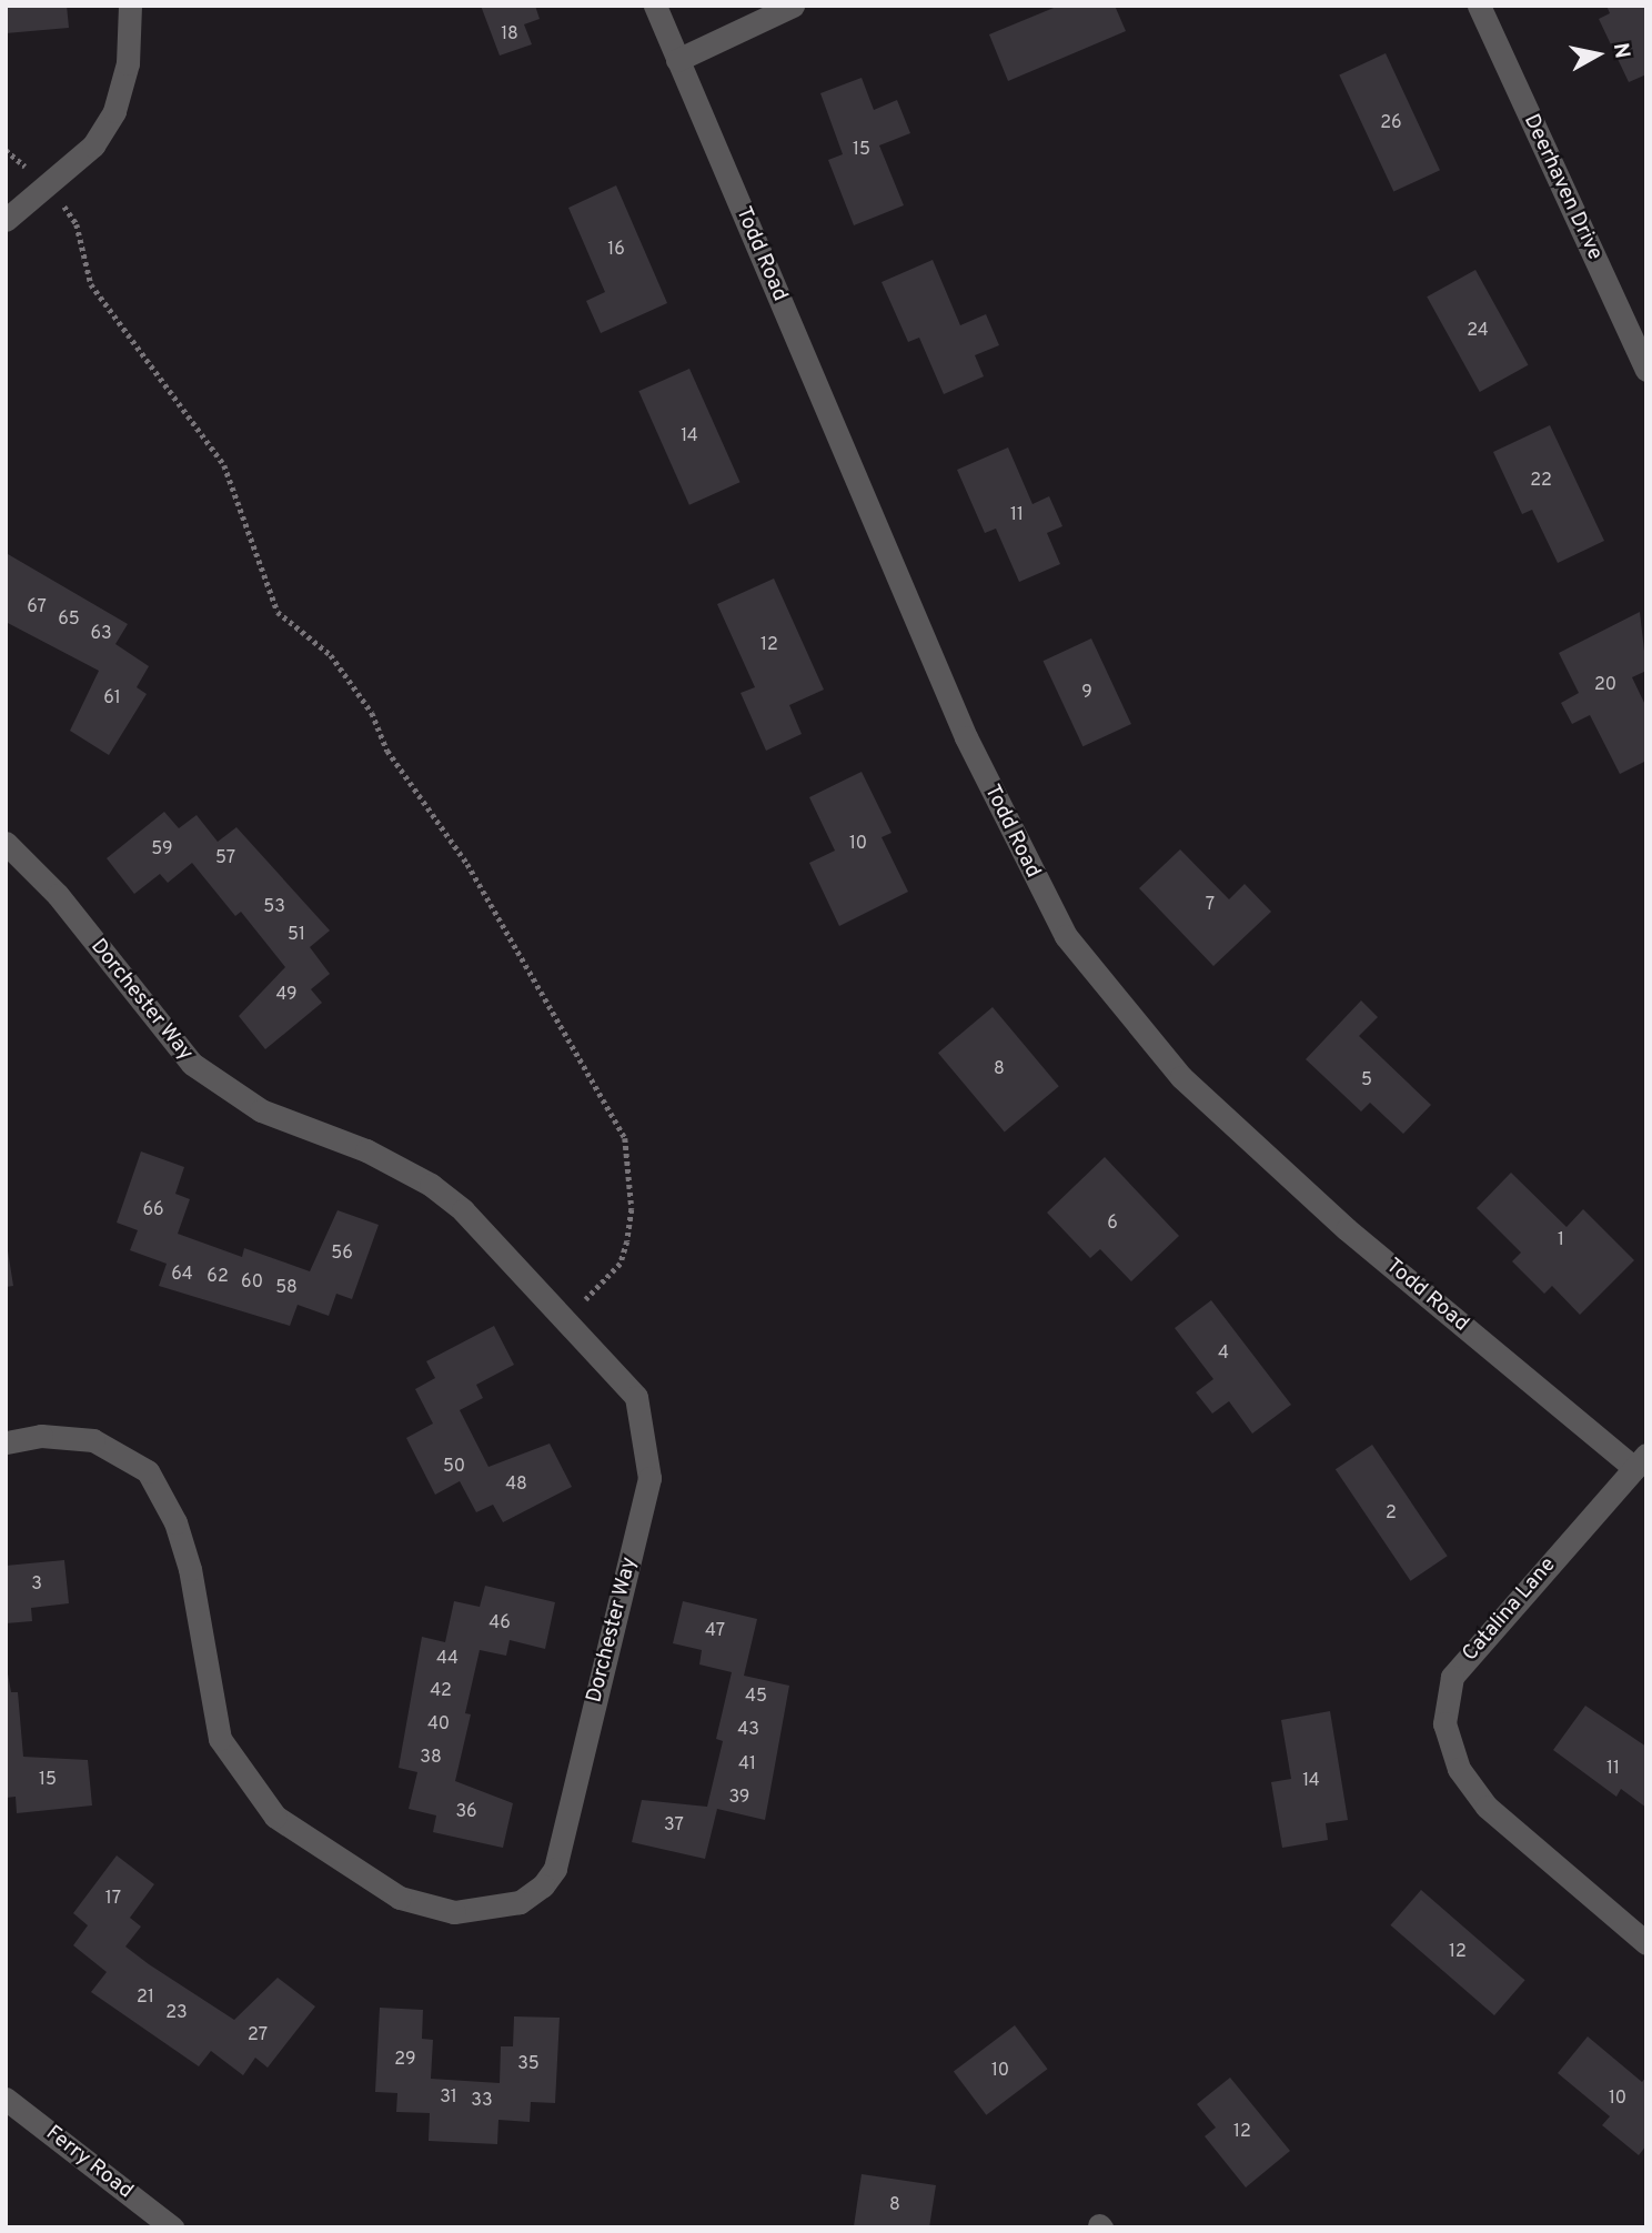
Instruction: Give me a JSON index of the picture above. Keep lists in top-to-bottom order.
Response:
{
  "streets": {
    "street": [
      "Deerhaven Drive",
      "Todd Road",
      "Dorchester Way",
      "Catalina Lane",
      "Ferry Road"
    ]
  },
  "crossings": [
    ["Todd Road", "Catalina Lane"]
  ],
  "house_numbers": [
    "18",
    "26",
    "15",
    "16",
    "24",
    "14",
    "22",
    "11",
    "67",
    "65",
    "63",
    "12",
    "20",
    "9",
    "61",
    "10",
    "59",
    "57",
    "7",
    "53",
    "51",
    "49",
    "8",
    "5",
    "66",
    "6",
    "1",
    "56",
    "64",
    "62",
    "60",
    "58",
    "4",
    "50",
    "48",
    "2",
    "3",
    "46",
    "47",
    "44",
    "42",
    "45",
    "40",
    "43",
    "38",
    "41",
    "11",
    "15",
    "14",
    "39",
    "36",
    "37",
    "17",
    "12",
    "21",
    "23",
    "27",
    "29",
    "35",
    "10",
    "31",
    "10",
    "33",
    "12",
    "8"
  ],
  "north": "right"
}
